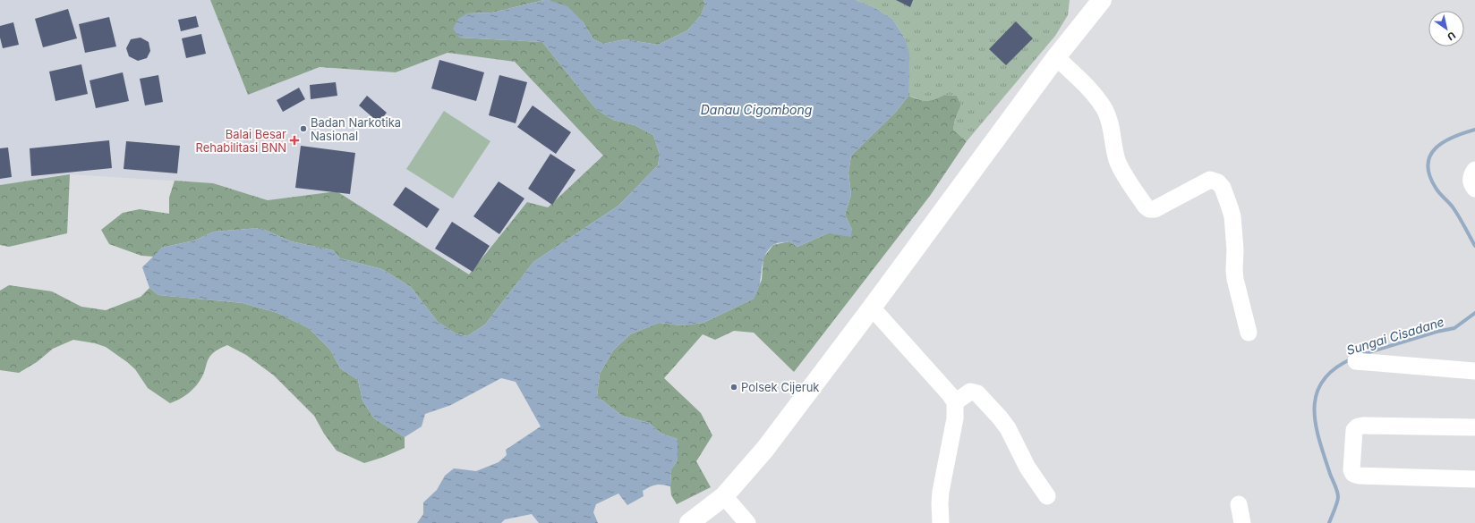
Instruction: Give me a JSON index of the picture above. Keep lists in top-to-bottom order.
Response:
{
  "water": ["Danau Cigombong", "Sungai Cisadane"],
  "places": {
    "other": ["Badan Narkotika Nasional", "Polsek Cijeruk"],
    "health": ["Balai Besar Rehabilitasi BNN"]
  },
  "north": "bottom right"
}
